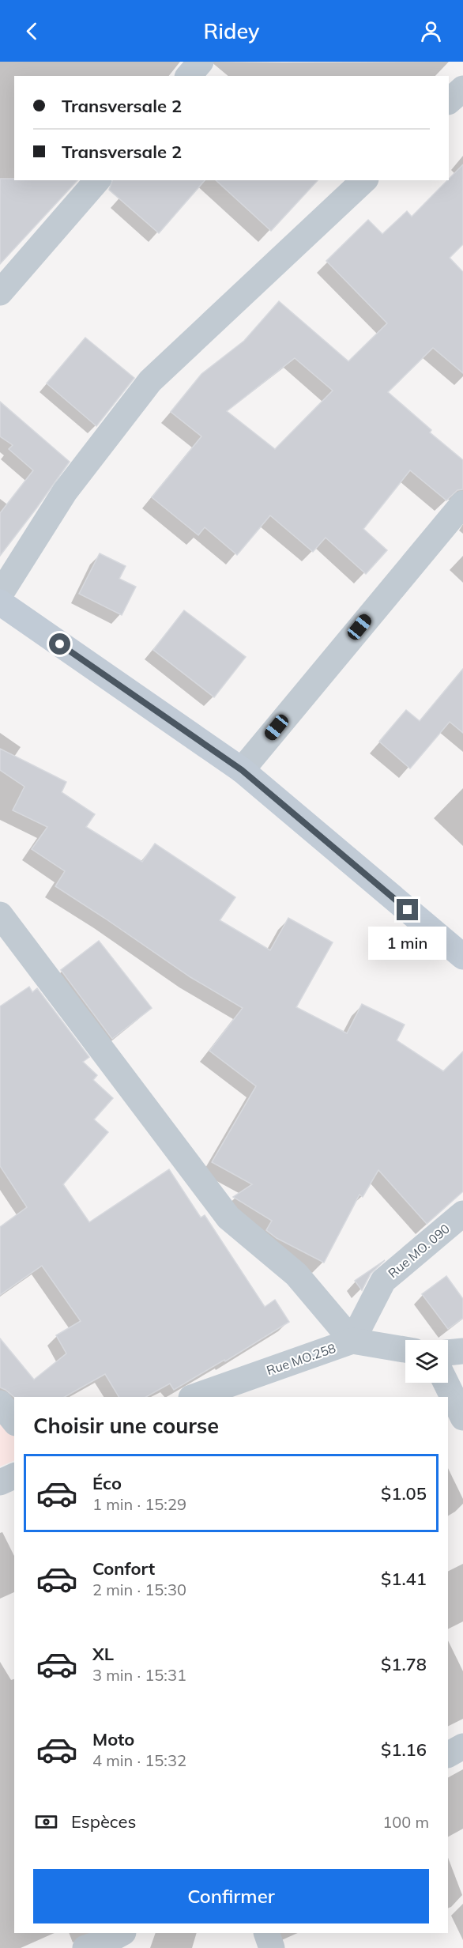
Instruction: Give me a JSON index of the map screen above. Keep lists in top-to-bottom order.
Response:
{
  "streets": {
    "street": ["Rue MO. 090", "Rue MO.258"]
  },
  "crossings": [
    ["Rue MO. 090", "Rue MO.258"]
  ],
  "page": {
    "header": "Ridey",
    "banner": ["Transversale 2", "Transversale 2"],
    "bubble": "1 min",
    "heading": "Choisir une course",
    "list": [
      {
        "name": "Éco",
        "note": "1 min · 15:29",
        "value": "$1.05"
      },
      {
        "name": "Confort",
        "note": "2 min · 15:30",
        "value": "$1.41"
      },
      {
        "name": "XL",
        "note": "3 min · 15:31",
        "value": "$1.78"
      },
      {
        "name": "Moto",
        "note": "4 min · 15:32",
        "value": "$1.16"
      }
    ],
    "pay": ["Espèces", "100 m"],
    "buttons": "Confirmer"
  }
}
